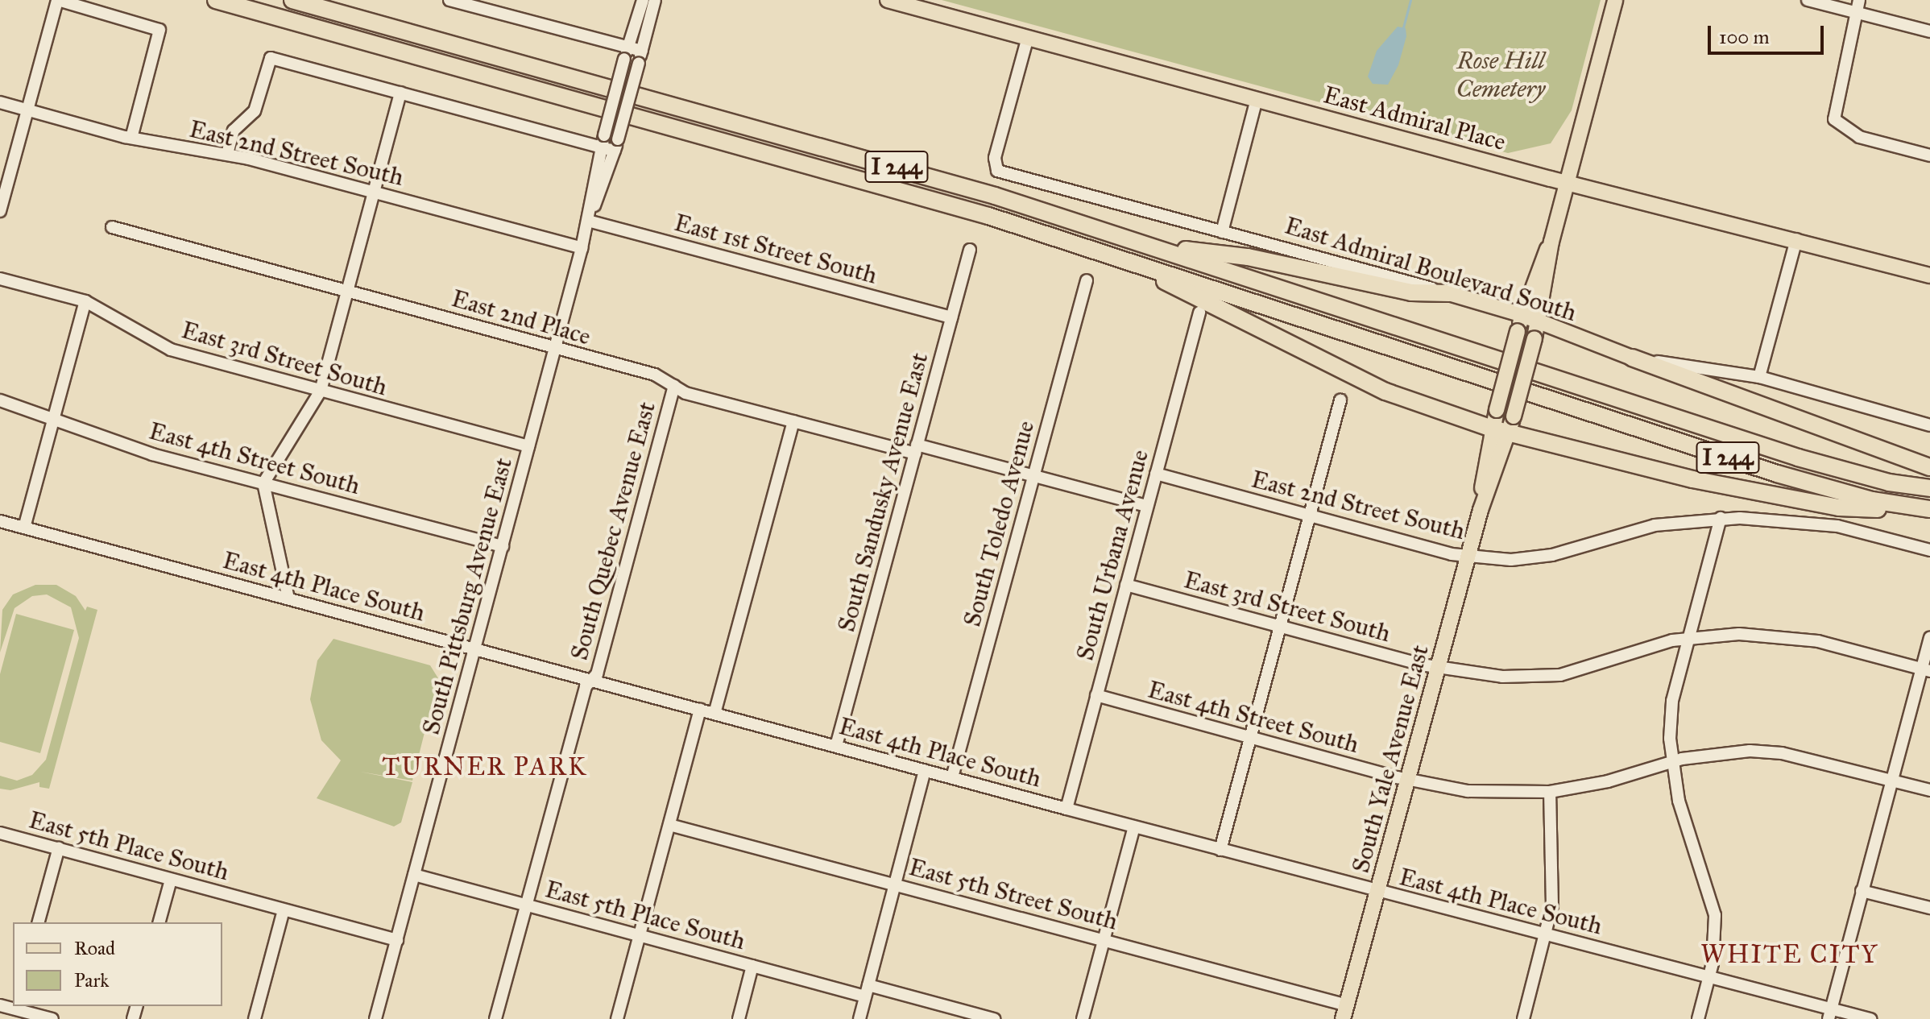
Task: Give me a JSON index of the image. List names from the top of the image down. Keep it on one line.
{"streets":{"highway":["I 244"],"main road":["East Admiral Place","East Admiral Boulevard South","South Yale Avenue East"],"street":["East 2nd Street South","East 1st Street South","East 2nd Place","East 3rd Street South","East 4th Street South","South Sandusky Avenue East","South Toledo Avenue","South Quebec Avenue East","South Urbana Avenue","East 4th Place South","South Pittsburg Avenue East","East 5th Place South","East 5th Street South"]},"crossings":[["East Admiral Place","East Admiral Boulevard South"],["East Admiral Place","South Yale Avenue East"],["East 2nd Street South","South Urbana Avenue"],["East 2nd Street South","South Pittsburg Avenue East"],["East 2nd Street South","South Yale Avenue East"],["East 1st Street South","South Sandusky Avenue East"],["East 1st Street South","South Pittsburg Avenue East"],["East Admiral Boulevard South","South Yale Avenue East"],["East 2nd Place","South Sandusky Avenue East"],["East 2nd Place","South Toledo Avenue"],["East 2nd Place","South Quebec Avenue East"],["East 2nd Place","South Urbana Avenue"],["East 2nd Place","South Pittsburg Avenue East"],["East 3rd Street South","South Urbana Avenue"],["East 3rd Street South","South Pittsburg Avenue East"],["East 3rd Street South","South Yale Avenue East"],["East 4th Street South","South Urbana Avenue"],["East 4th Street South","South Pittsburg Avenue East"],["East 4th Street South","South Yale Avenue East"],["South Sandusky Avenue East","East 4th Place South"],["South Toledo Avenue","East 4th Place South"],["South Quebec Avenue East","East 4th Place South"],["South Quebec Avenue East","East 5th Place South"],["South Urbana Avenue","East 4th Place South"],["East 4th Place South","South Pittsburg Avenue East"],["East 4th Place South","South Yale Avenue East"],["South Pittsburg Avenue East","East 5th Place South"],["South Yale Avenue East","East 5th Street South"]],"districts":["TURNER PARK","WHITE CITY"],"parks":["Rose Hill Cemetery"],"legend":["Road","Park"],"scale_bar":"100 m"}
